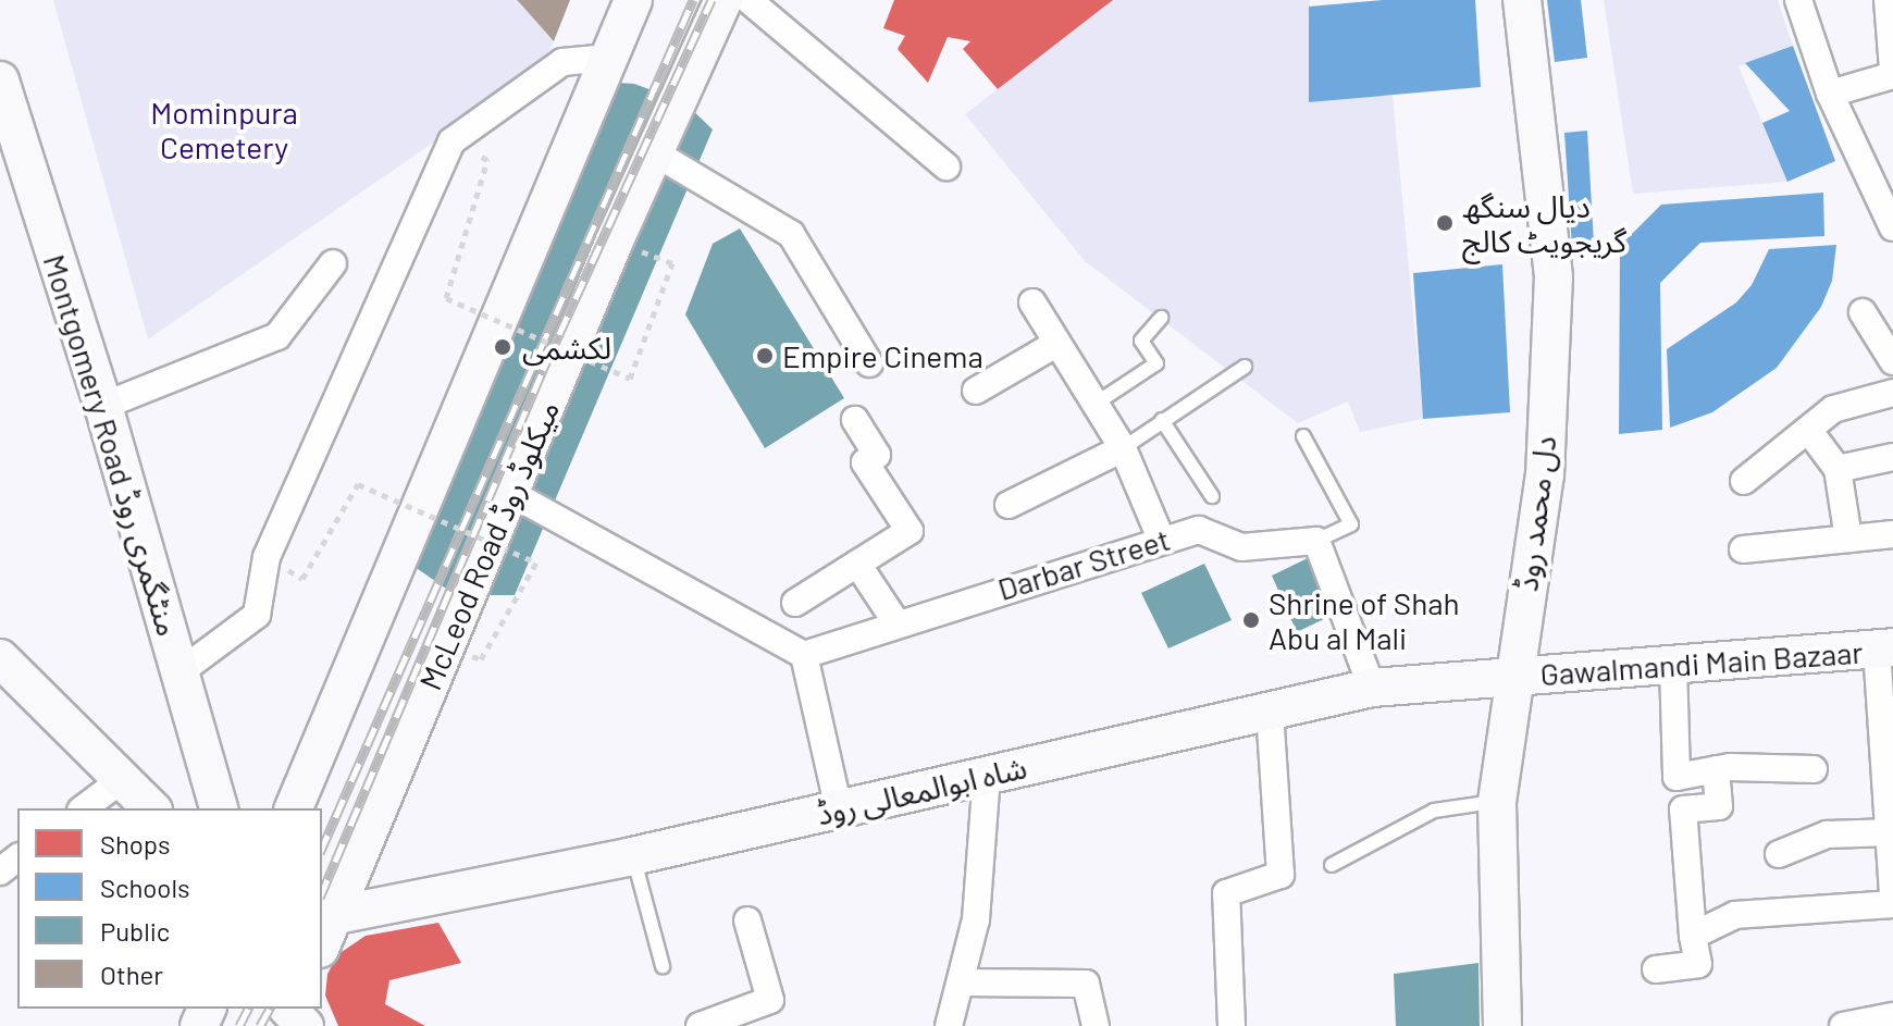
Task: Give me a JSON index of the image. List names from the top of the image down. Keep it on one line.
{"streets":{"street":["Montgomery Road منٹگمری روڈ","دل محمد روڈ","McLeod Road میکلوڈ روڈ","Darbar Street","Gawalmandi Main Bazaar","شاہ ابوالمعالی روڈ"]},"crossings":[["دل محمد روڈ","Gawalmandi Main Bazaar"],["دل محمد روڈ","شاہ ابوالمعالی روڈ"],["McLeod Road میکلوڈ روڈ","شاہ ابوالمعالی روڈ"],["Gawalmandi Main Bazaar","شاہ ابوالمعالی روڈ"]],"parks":["Mominpura Cemetery"],"places":["دیال سنگھ گریجویٹ کالج","لکشمی","Empire Cinema","Shrine of Shah Abu al Mali"],"legend":["Shops","Schools","Public","Other"]}
